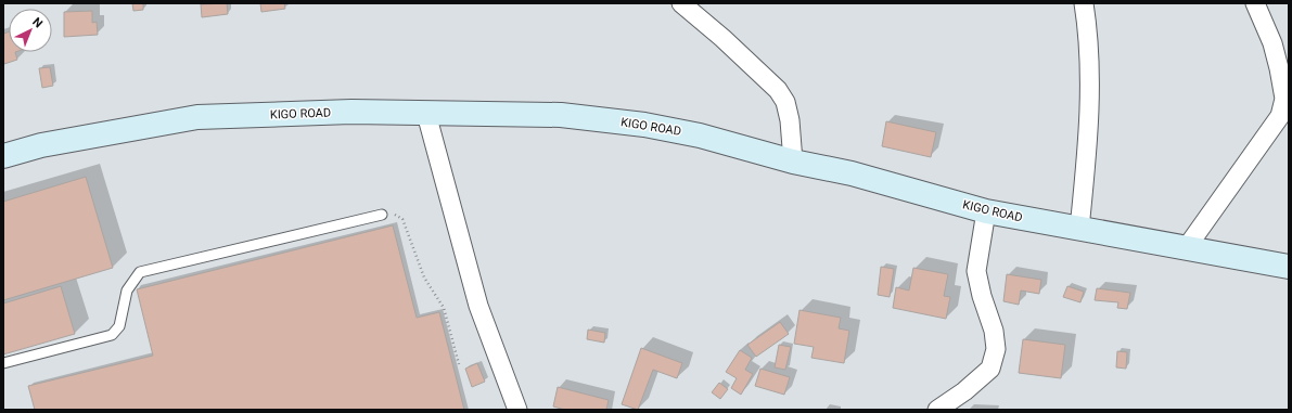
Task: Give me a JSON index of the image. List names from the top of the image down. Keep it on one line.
{"streets":{"street":["KIGO ROAD"]},"north":"top right"}
